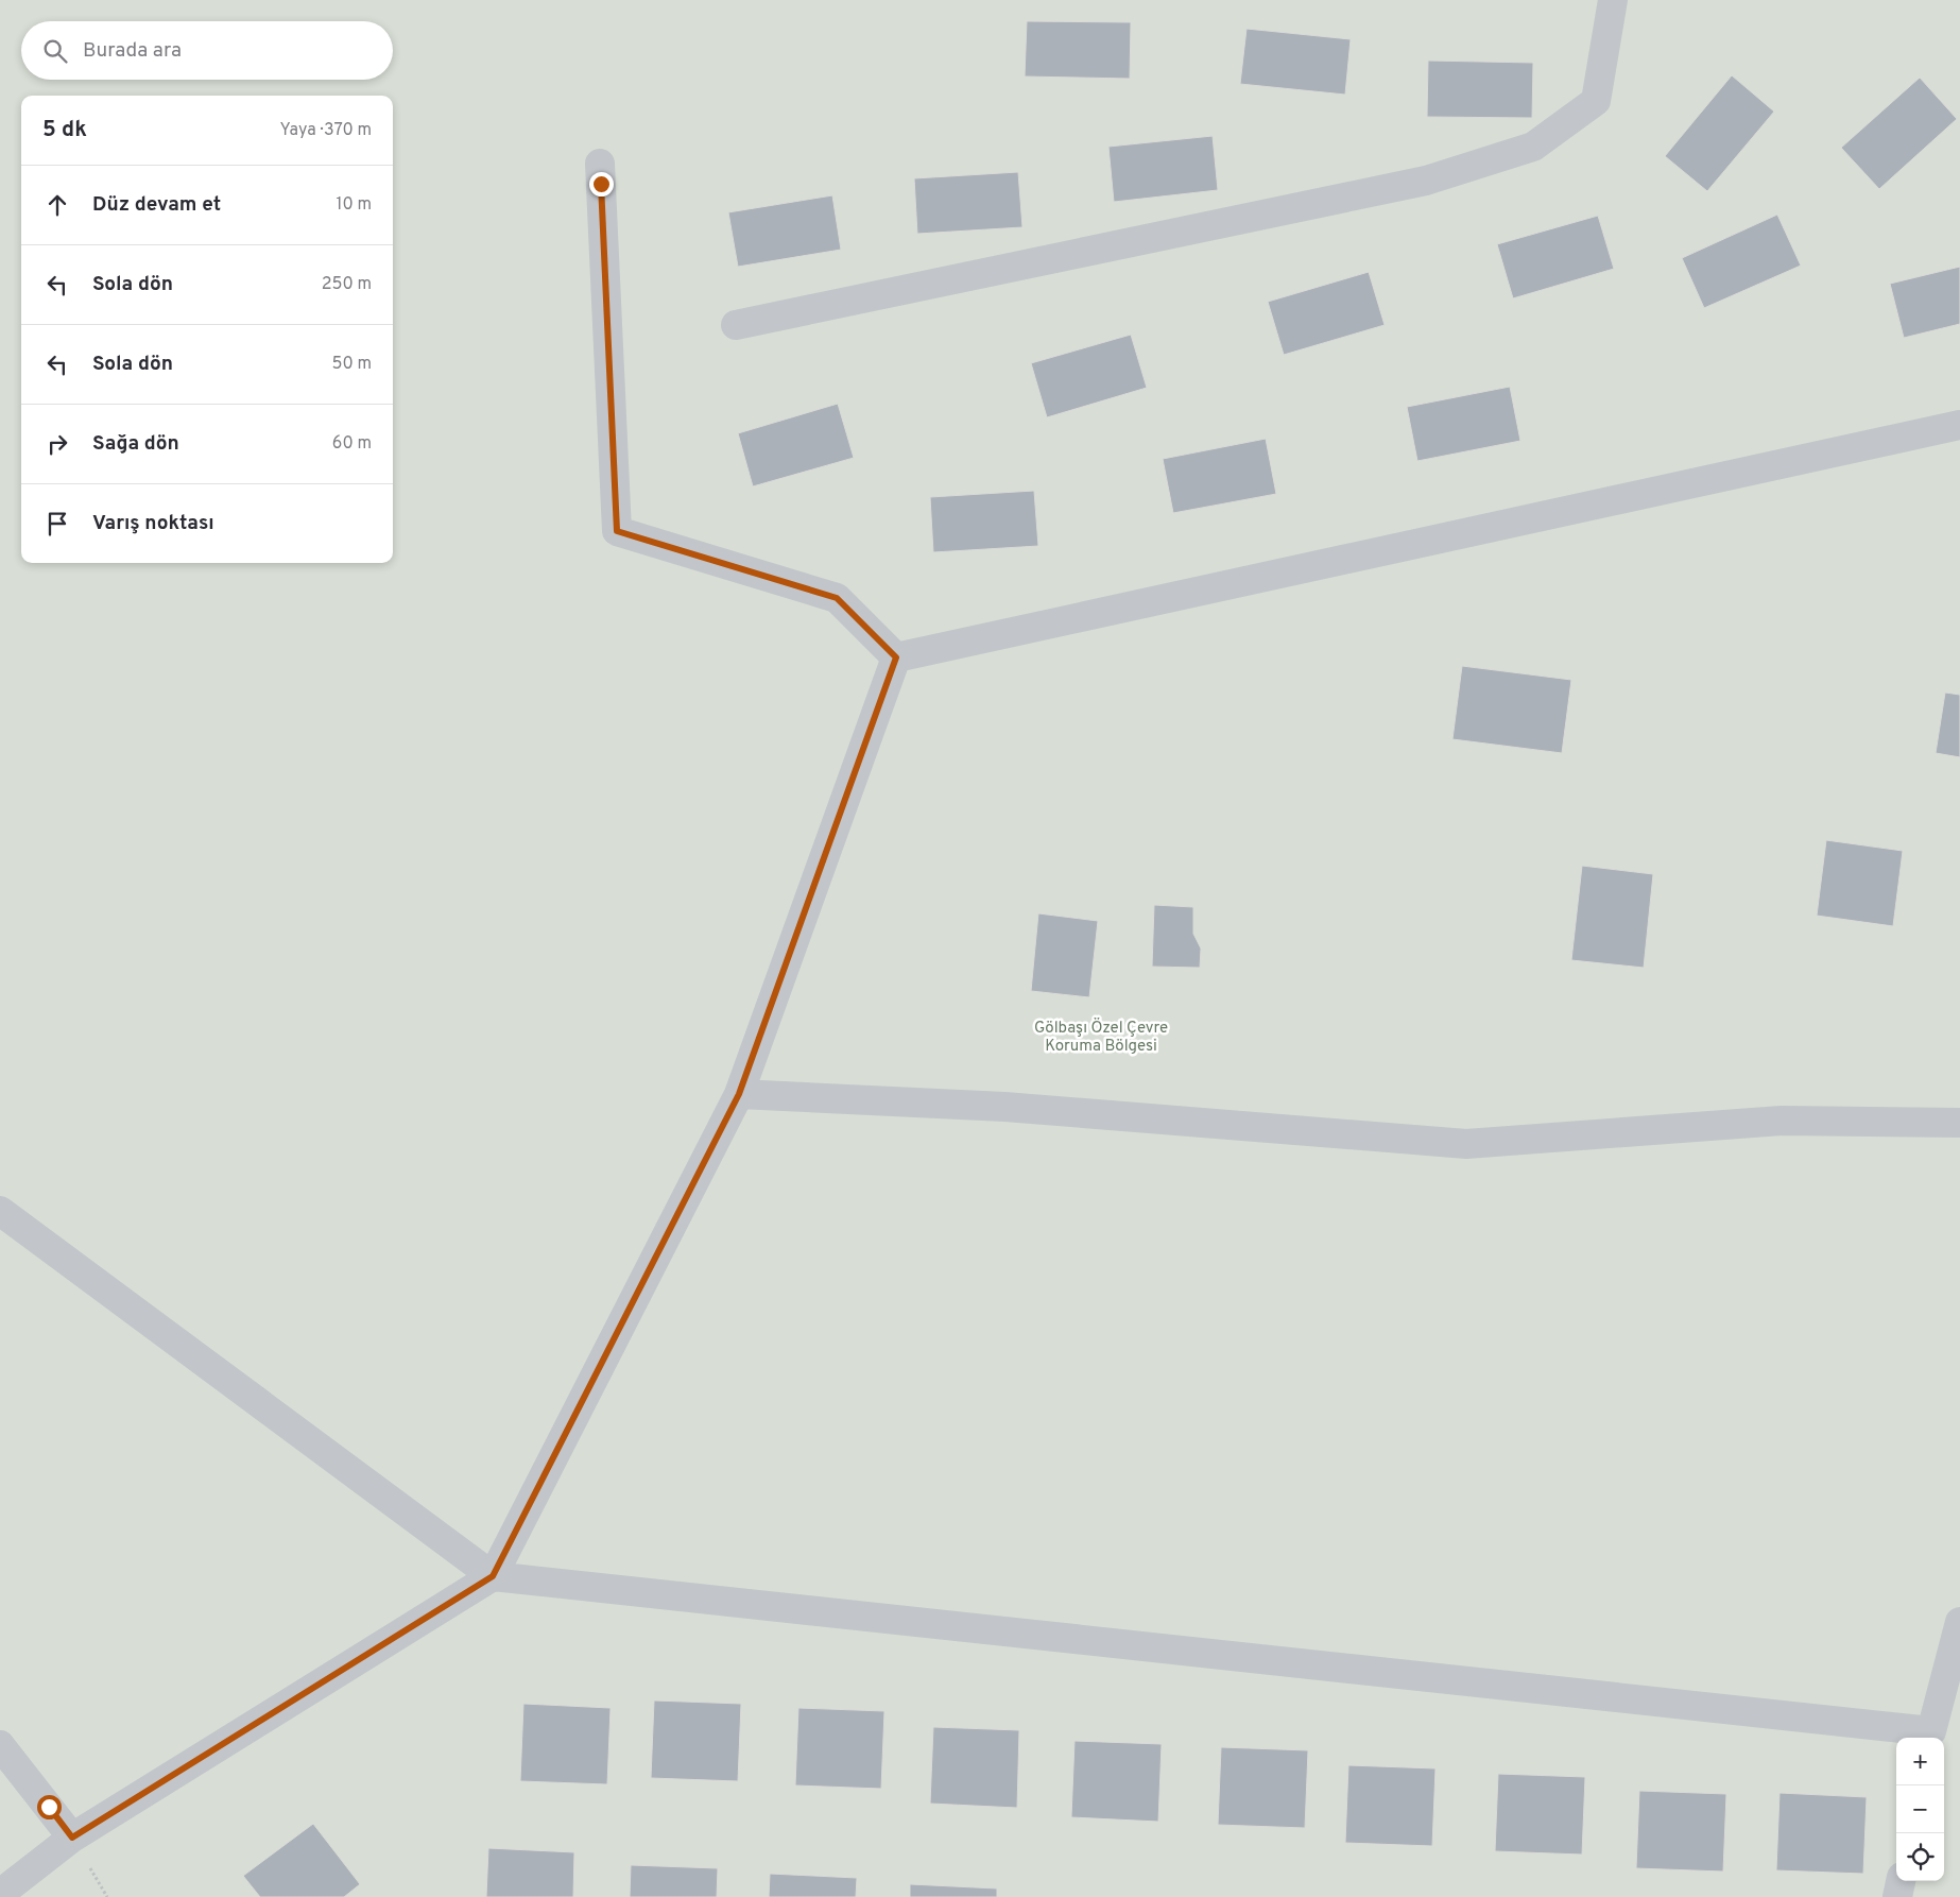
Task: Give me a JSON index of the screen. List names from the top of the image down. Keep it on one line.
{"parks":["Gölbaşı Özel Çevre Koruma Bölgesi"],"page":{"search":"Burada ara","heading":["5 dk","Yaya · 370 m"],"list":[["Düz devam et","10 m"],["Sola dön","250 m"],["Sola dön","50 m"],["Sağa dön","60 m"],"Varış noktası"],"map_buttons":["+","−"]}}
